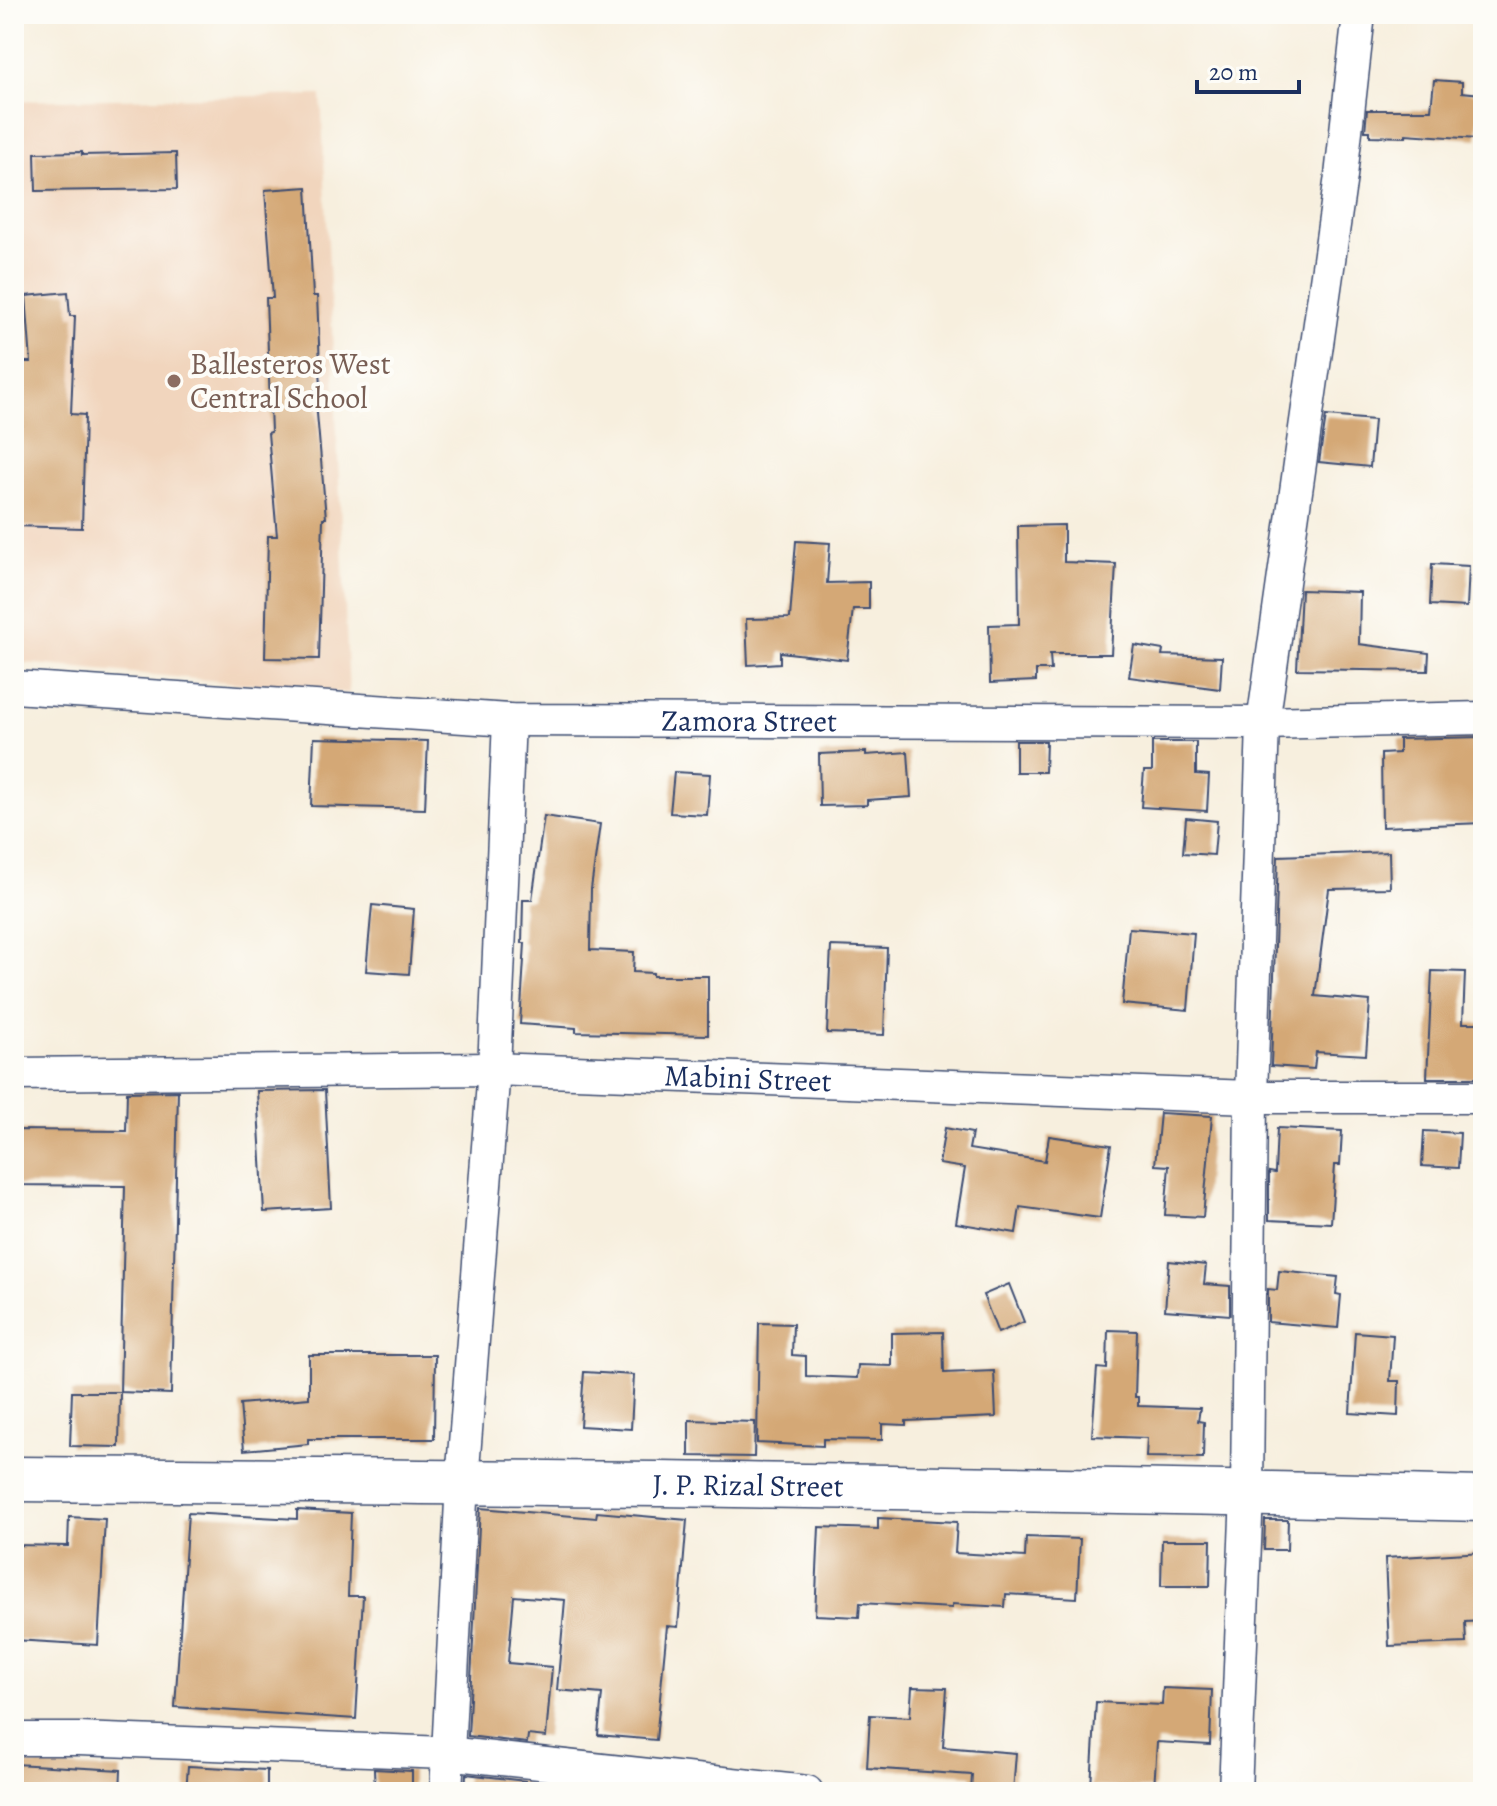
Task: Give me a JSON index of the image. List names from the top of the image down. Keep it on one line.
{"streets":{"main road":["J. P. Rizal Street"],"street":["Zamora Street","Mabini Street"]},"places":["Ballesteros West Central School"],"scale_bar":"20 m"}
